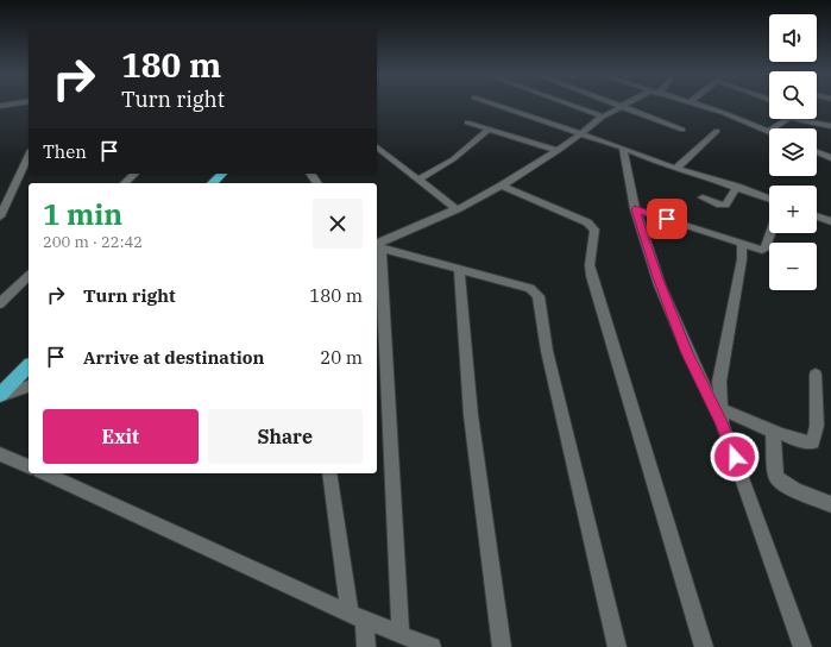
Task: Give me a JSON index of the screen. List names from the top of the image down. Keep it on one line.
{"page":{"map_buttons":["+","−"],"turn":["180 m","Turn right"],"then":"Then","heading":["1 min","200 m · 22:42"],"list":[{"name":"Turn right","value":"180 m"},{"name":"Arrive at destination","value":"20 m"}],"buttons":["Exit","Share"]}}
